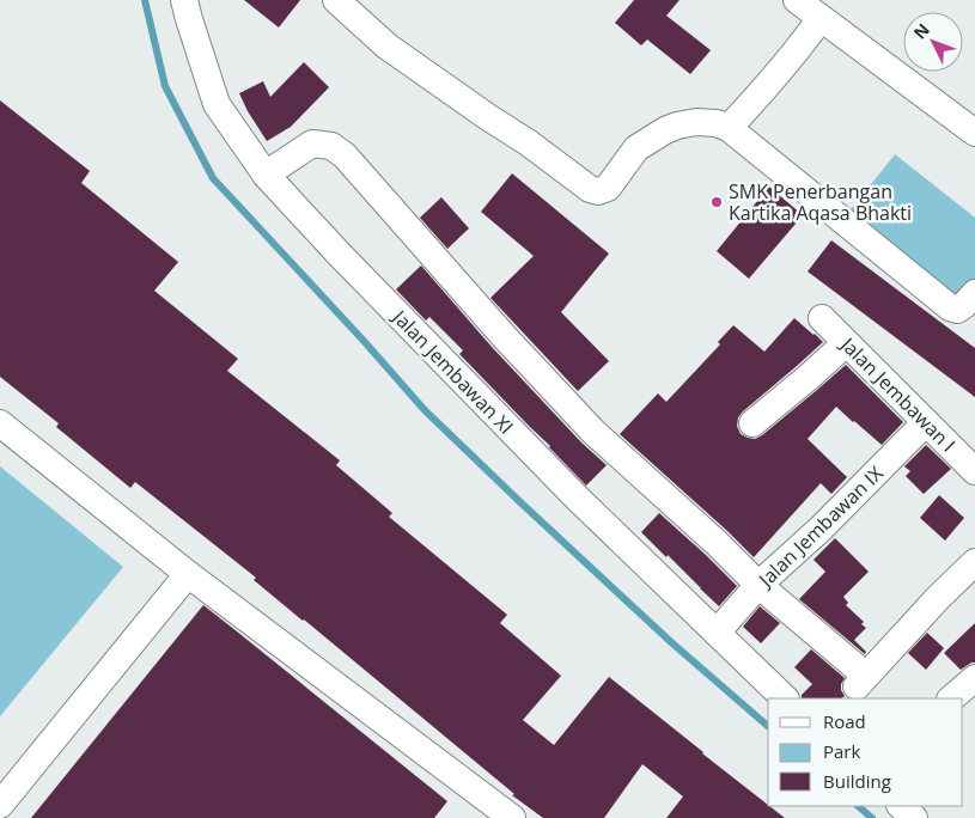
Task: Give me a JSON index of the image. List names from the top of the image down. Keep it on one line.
{"streets":{"street":["Jalan Jembawan XI","Jalan Jembawan I","Jalan Jembawan IX"]},"crossings":[["Jalan Jembawan XI","Jalan Jembawan IX"],["Jalan Jembawan I","Jalan Jembawan IX"]],"places":["SMK Penerbangan Kartika Aqasa Bhakti"],"legend":["Road","Park","Building"],"north":"top left"}
